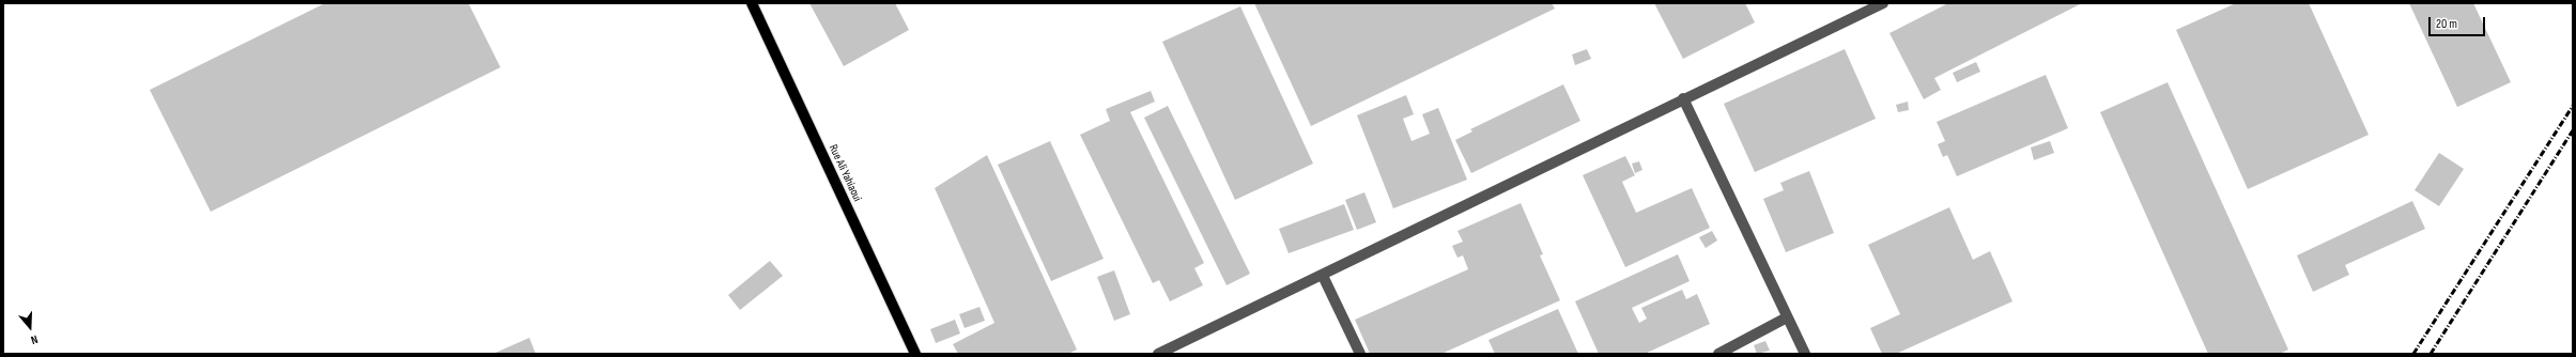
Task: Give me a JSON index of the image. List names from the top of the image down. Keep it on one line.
{"streets":{"main road":["Rue Ali Yahiaoui"]},"scale_bar":"20 m","north":"bottom"}
